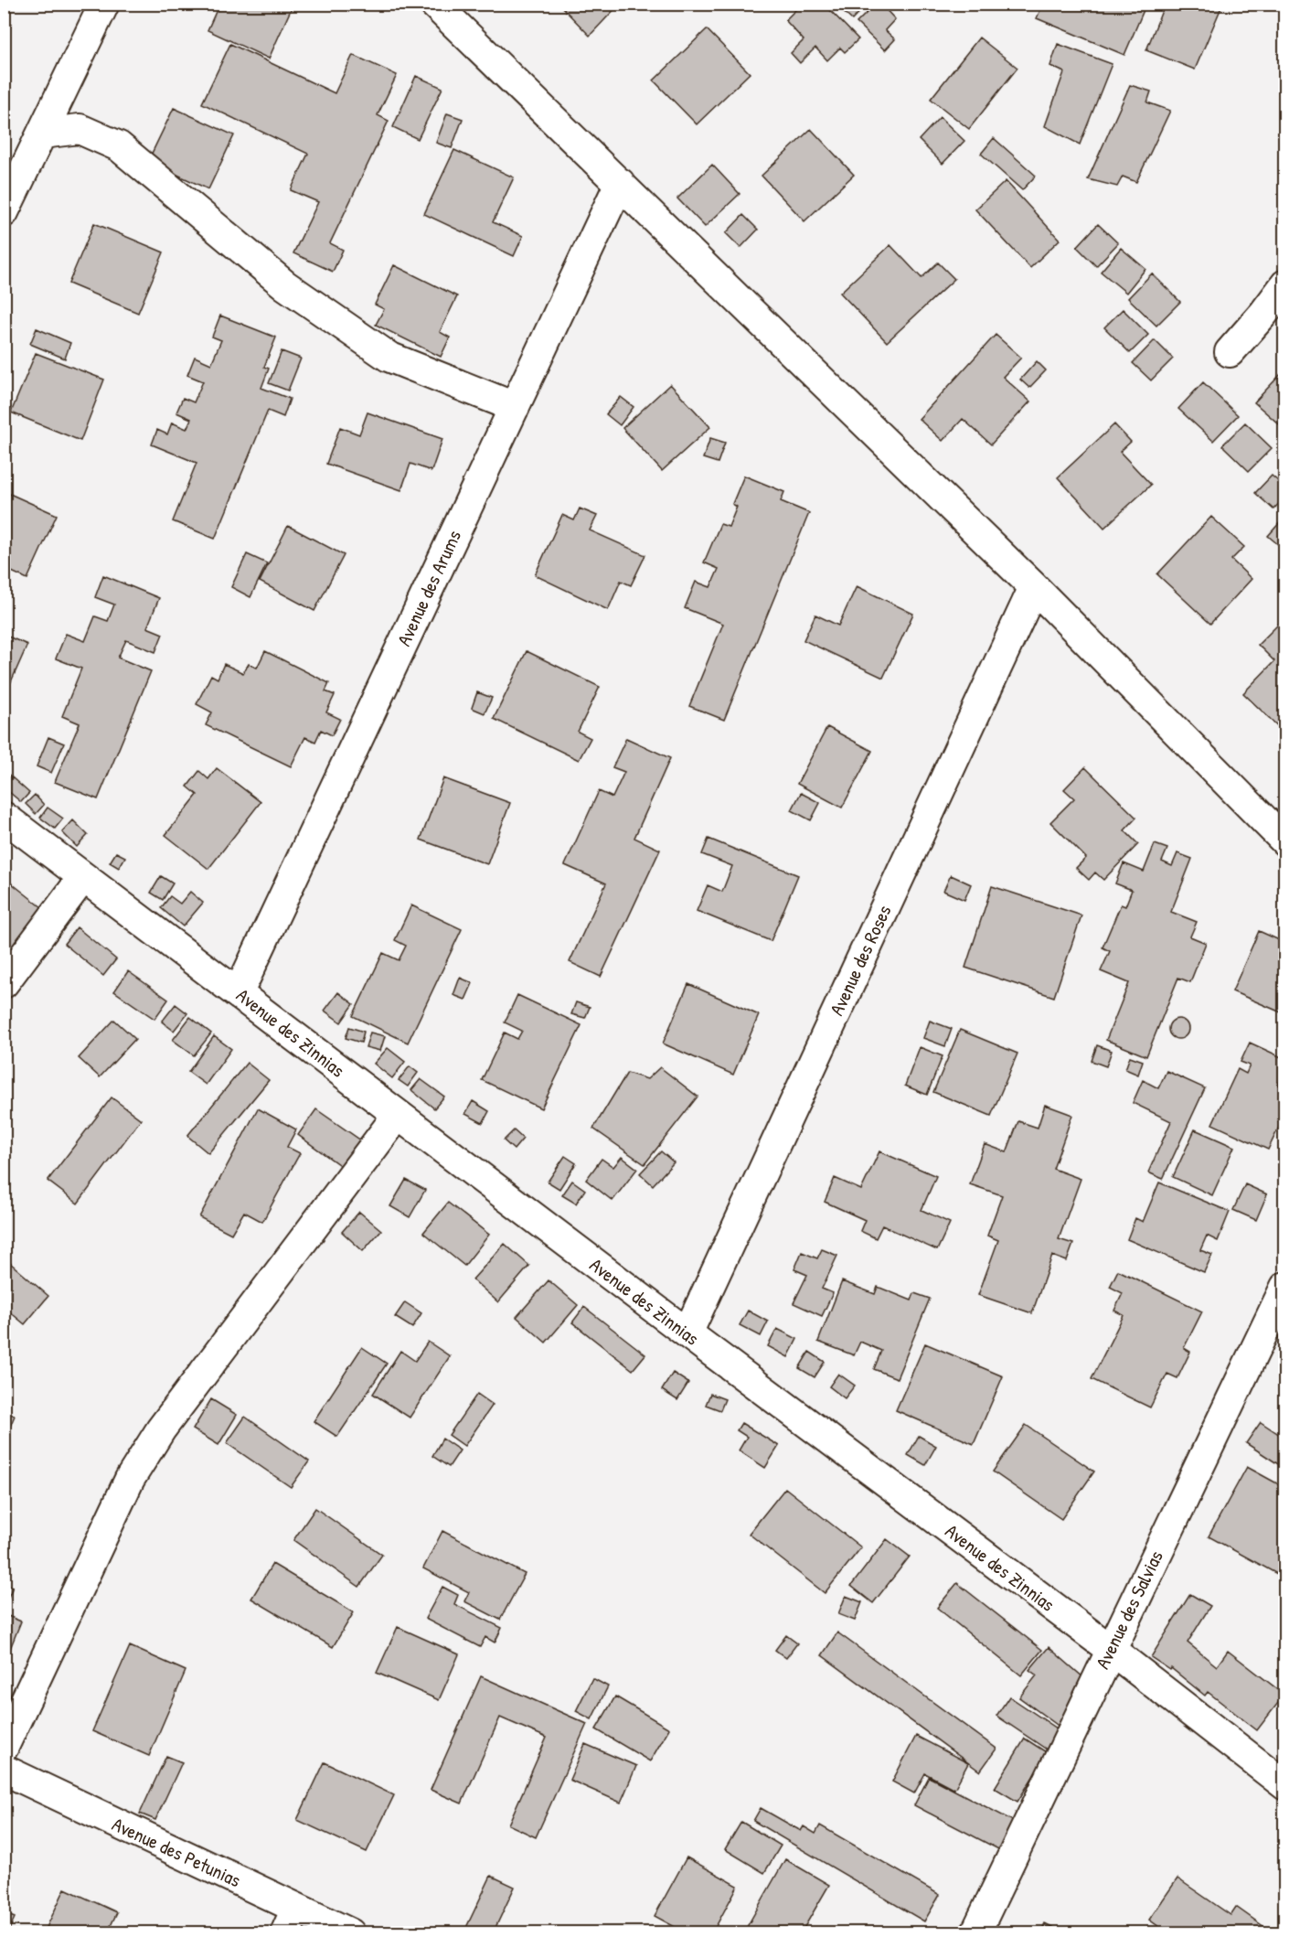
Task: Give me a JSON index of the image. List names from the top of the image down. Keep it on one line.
{"streets":{"street":["Avenue des Arums","Avenue des Roses","Avenue des Zinnias","Avenue des Salvias","Avenue des Petunias"]},"crossings":[["Avenue des Arums","Avenue des Zinnias"],["Avenue des Roses","Avenue des Zinnias"],["Avenue des Zinnias","Avenue des Salvias"]]}
